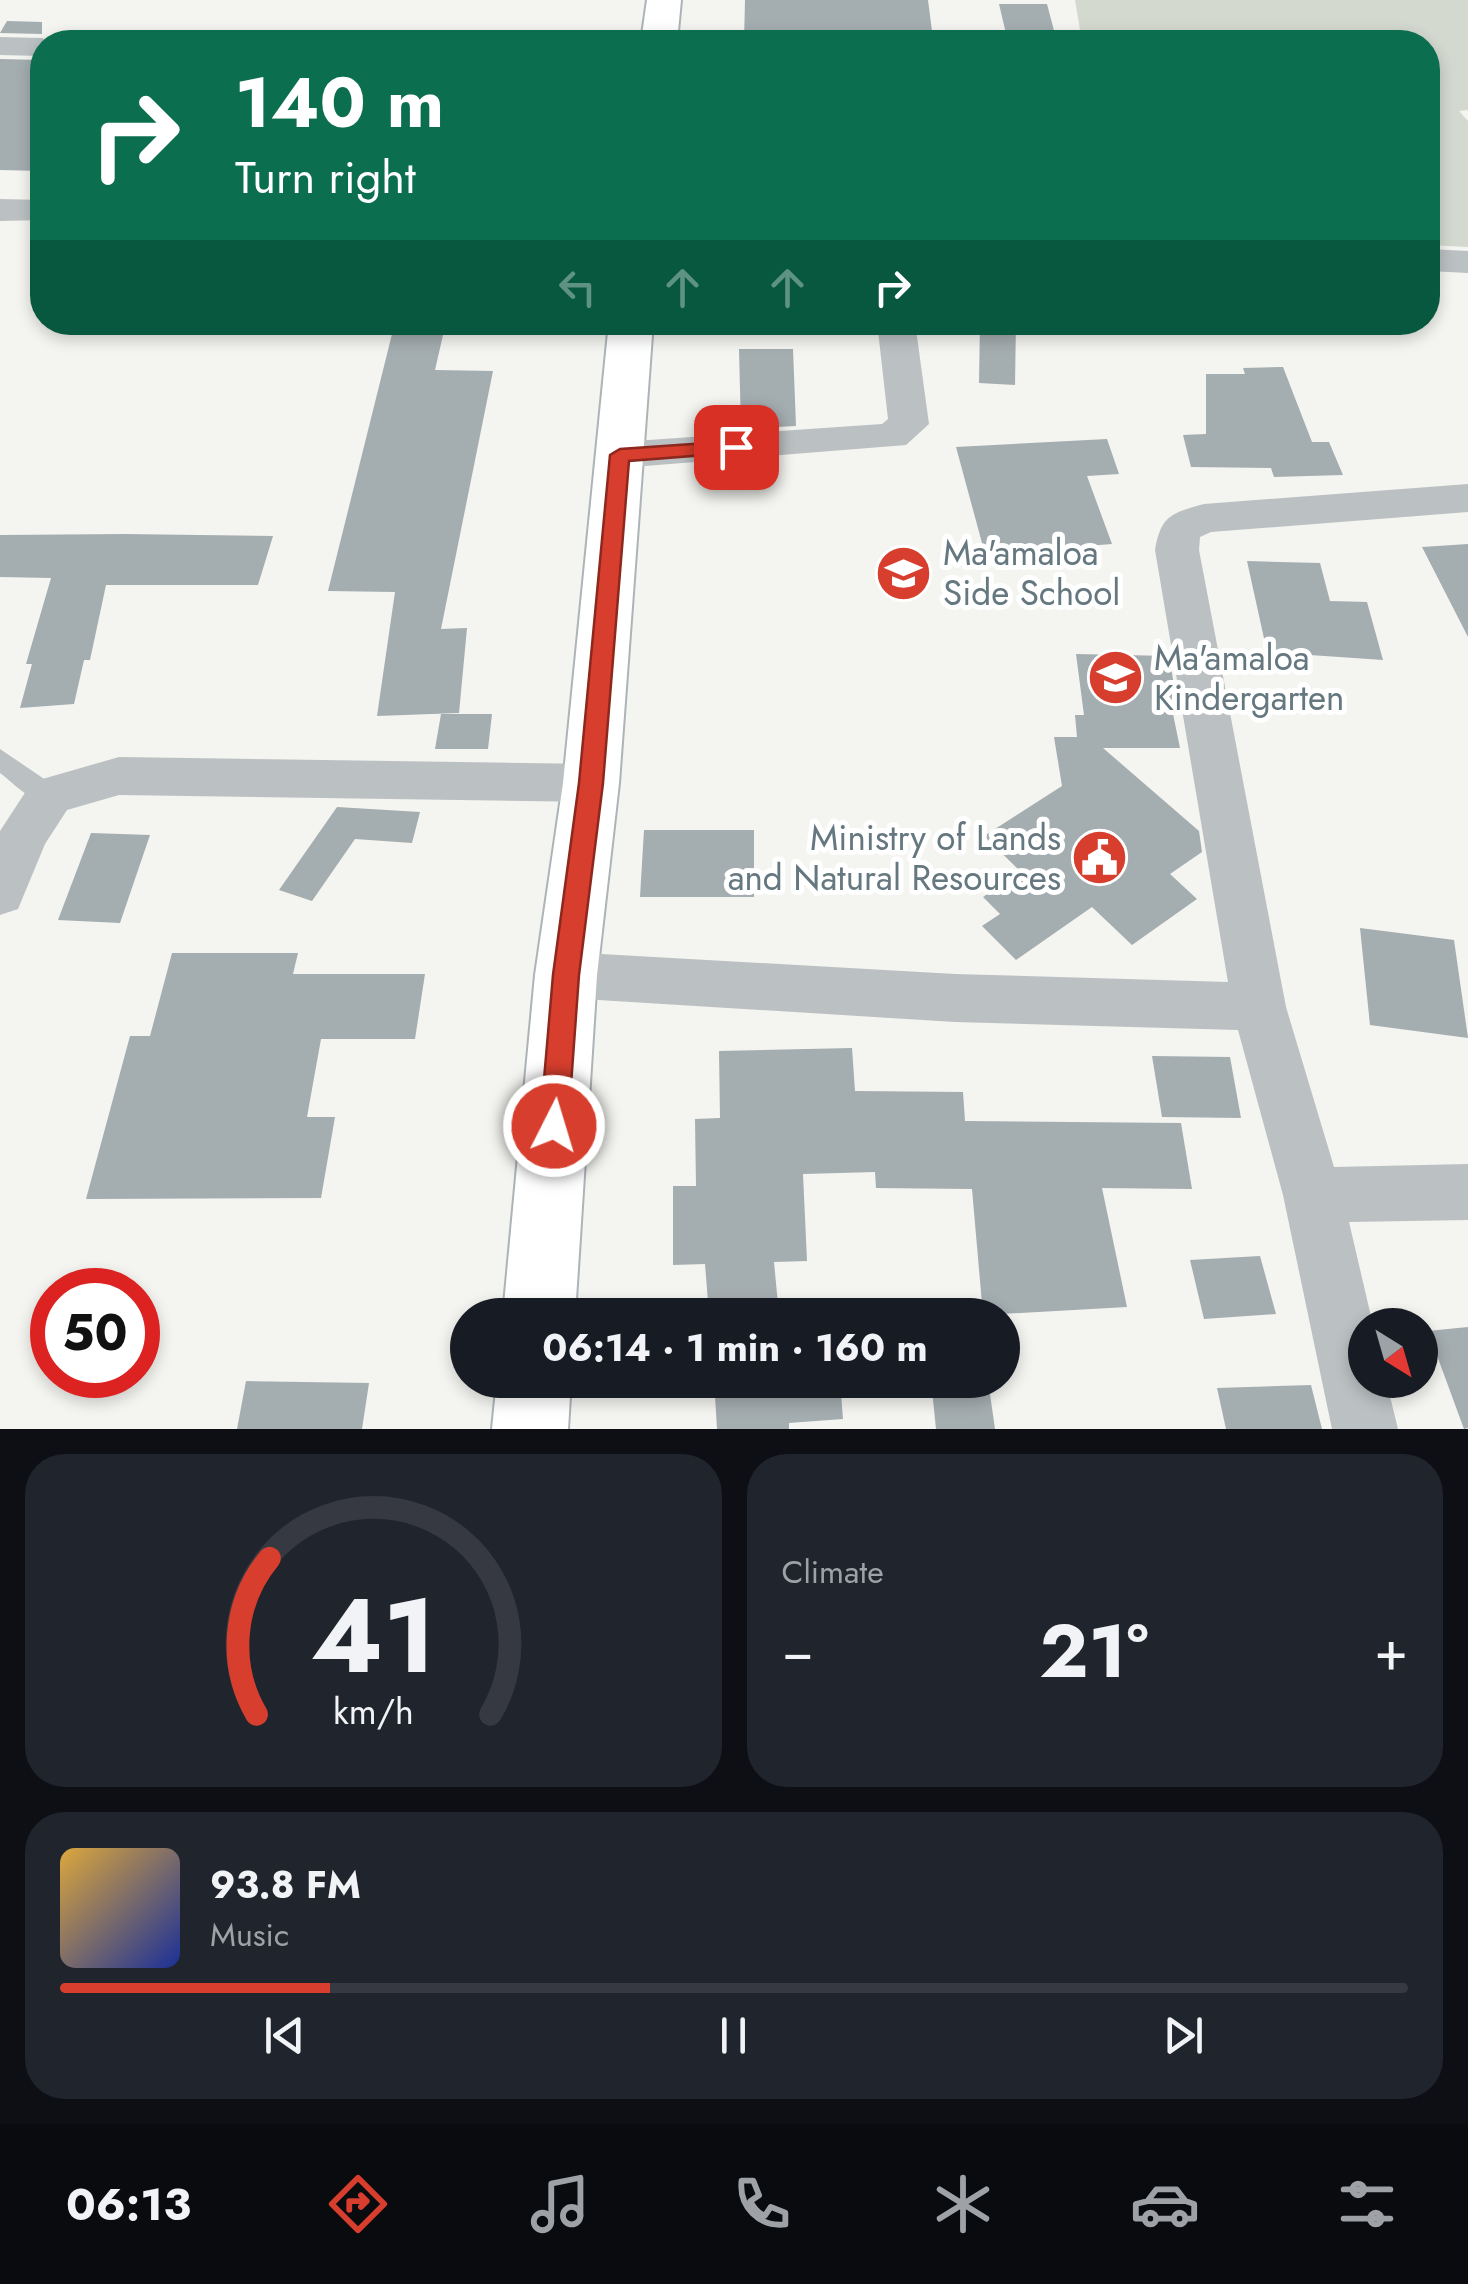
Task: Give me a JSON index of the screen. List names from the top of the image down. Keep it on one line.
{"places":{"school or university":["Ma'amaloa Side School","Ma'amaloa Kindergarten"],"public building":["Ministry of Lands and Natural Resources"]},"north":"bottom right","page":{"turn":["140 m","Turn right"],"limit":"50","trip":"06:14 · 1 min · 160 m","tile":"Climate","heat":["−","21°","+"],"song":["93.8 FM","Music"],"tabs":"06:13","gauge":["41","km/h"]}}
